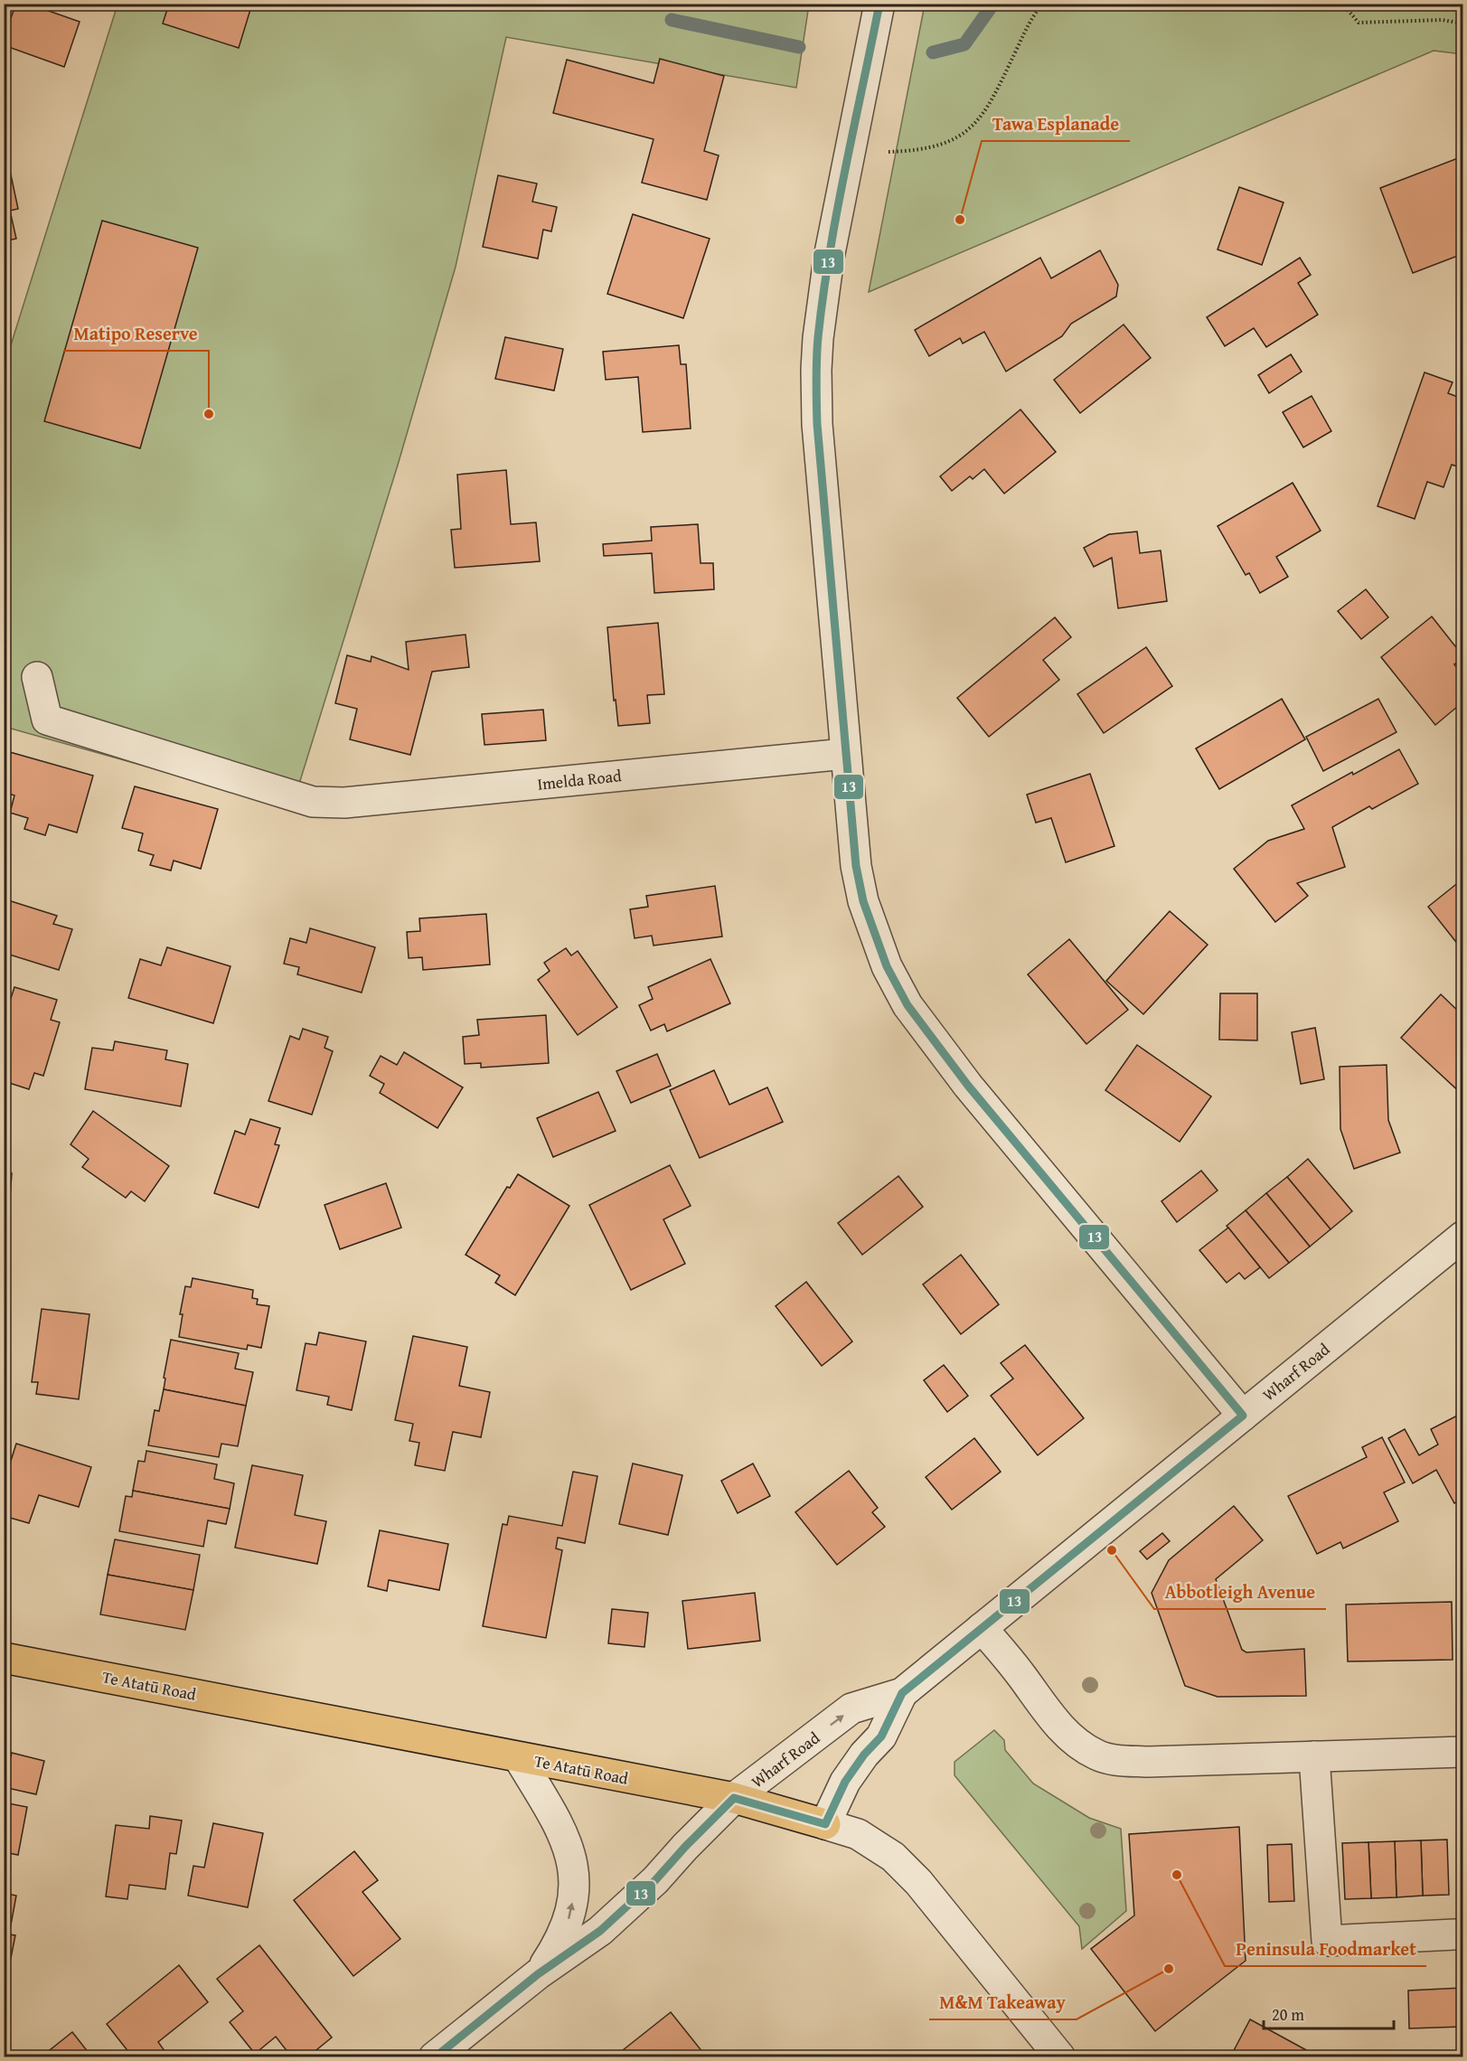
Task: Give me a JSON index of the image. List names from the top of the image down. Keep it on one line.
{"streets":{"main road":["Te Atatū Road"],"street":["Imelda Road","Wharf Road"]},"crossings":[["Wharf Road","Te Atatū Road"]],"places":["Tawa Esplanade","Matipo Reserve","Abbotleigh Avenue","Peninsula Foodmarket","M&M Takeaway"],"lines":["transit line 13"],"scale_bar":"20 m"}
